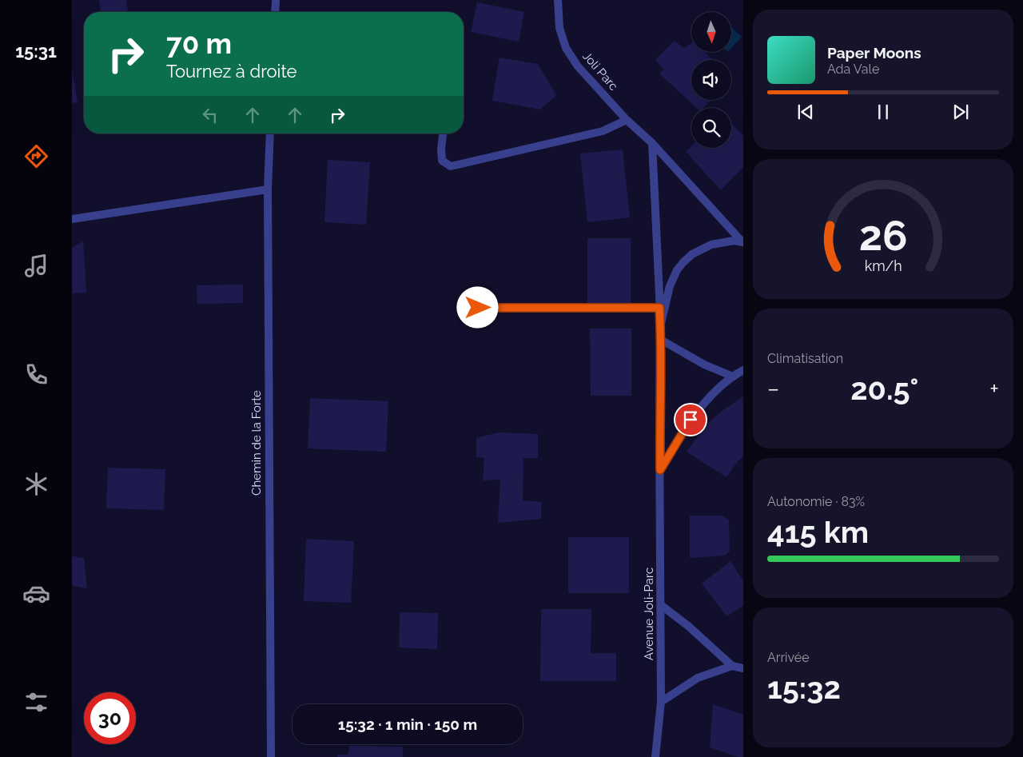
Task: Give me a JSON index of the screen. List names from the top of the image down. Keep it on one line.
{"streets":{"street":["Joli Parc","Chemin de la Forte","Avenue Joli-Parc"]},"crossings":[["Joli Parc","Avenue Joli-Parc"]],"north":"bottom","page":{"tabs":"15:31","turn":["70 m","Tournez à droite"],"song":["Paper Moons","Ada Vale"],"tile":["Climatisation",["Autonomie · 83%","415 km"],["Arrivée","15:32"]],"heat":["−","20.5°","+"],"limit":"30","trip":"15:32 · 1 min · 150 m","gauge":["26","km/h"]}}
